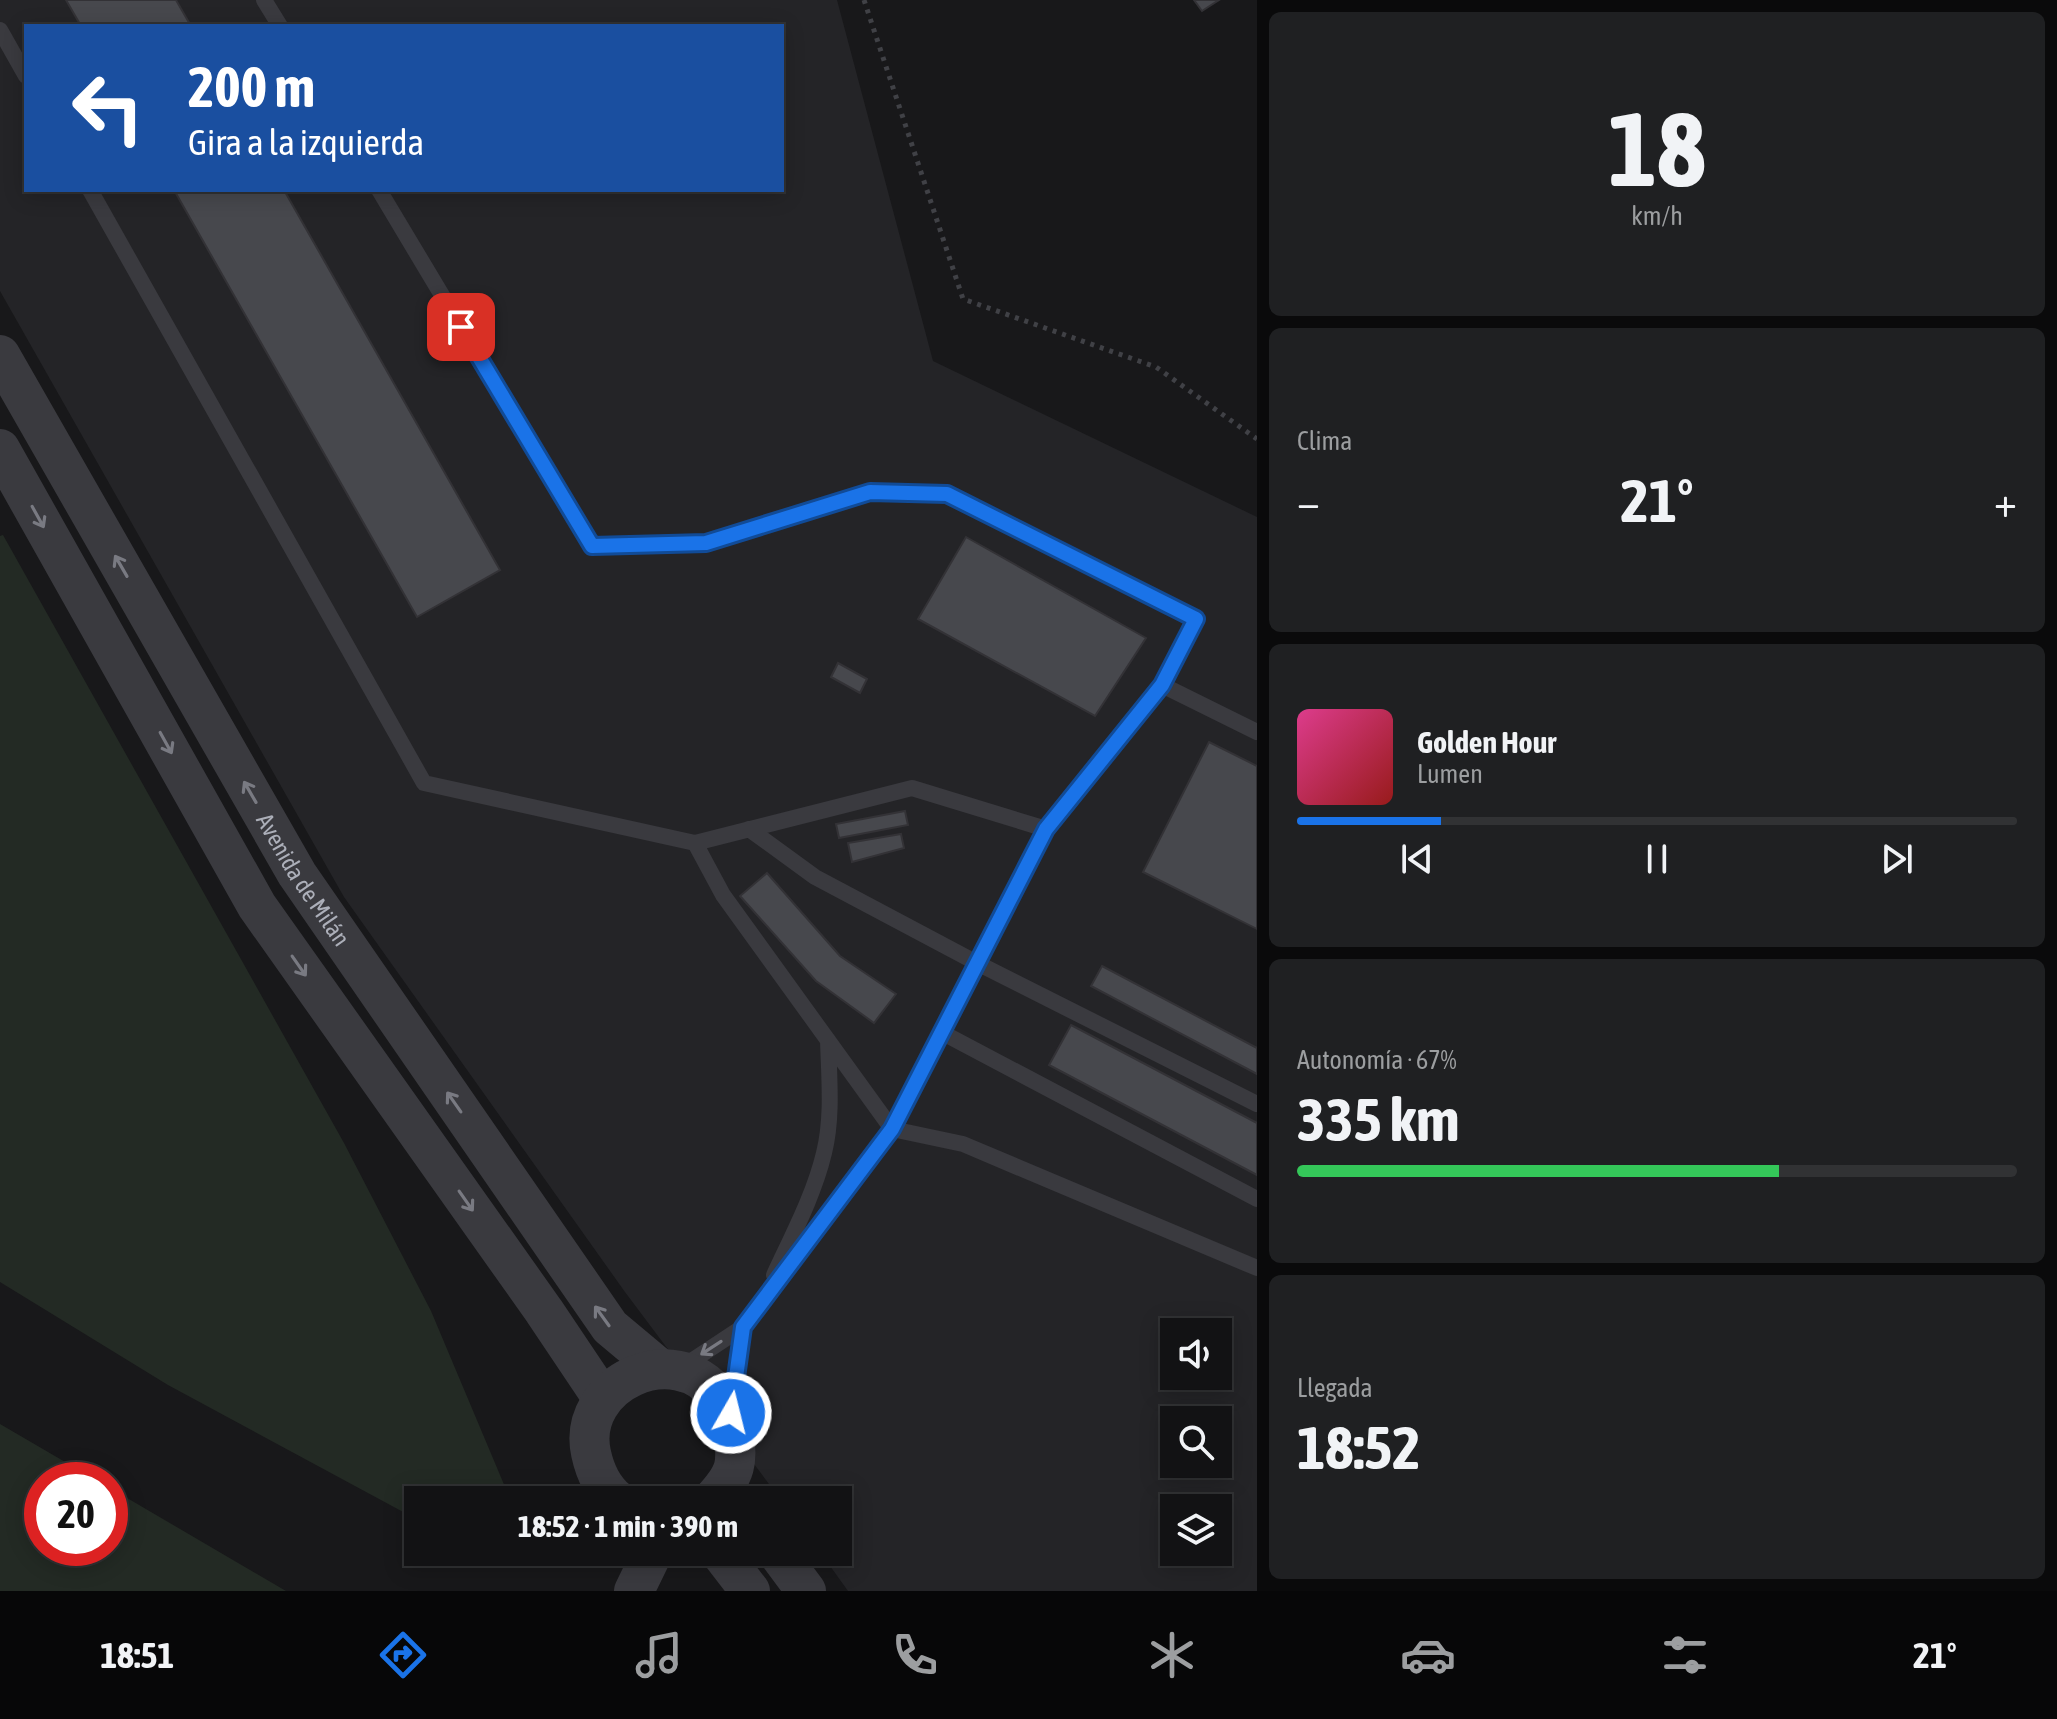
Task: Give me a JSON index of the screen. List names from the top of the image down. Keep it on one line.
{"streets":{"street":["Avenida de Milán"]},"page":{"tile":[["18","km/h"],"Clima",["Autonomía · 67%","335 km"],["Llegada","18:52"]],"turn":["200 m","Gira a la izquierda"],"heat":["−","21°","+"],"song":["Golden Hour","Lumen"],"limit":"20","trip":"18:52 · 1 min · 390 m","tabs":["18:51","21°"]}}
